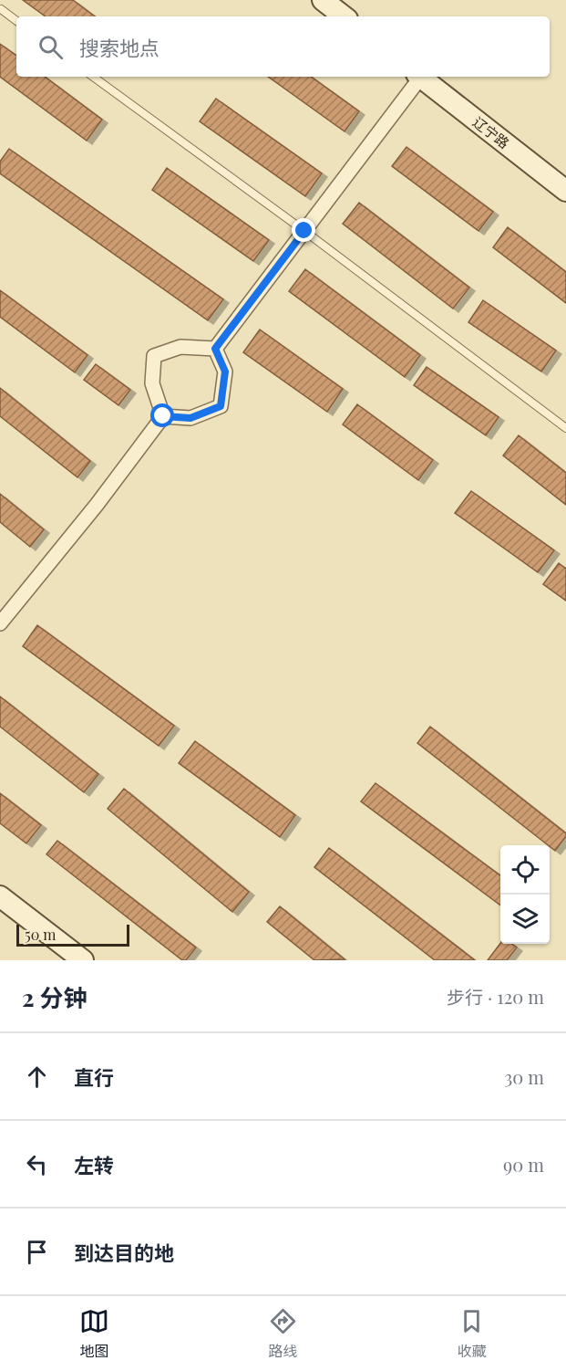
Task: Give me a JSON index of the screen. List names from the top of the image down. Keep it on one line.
{"streets":{"street":["辽宁路"]},"scale_bar":"50 m","page":{"search":"搜索地点","scale":"50 m","heading":["2 分钟","步行 · 120 m"],"list":[["直行","30 m"],["左转","90 m"],"到达目的地"],"nav":["地图","路线","收藏"]}}
